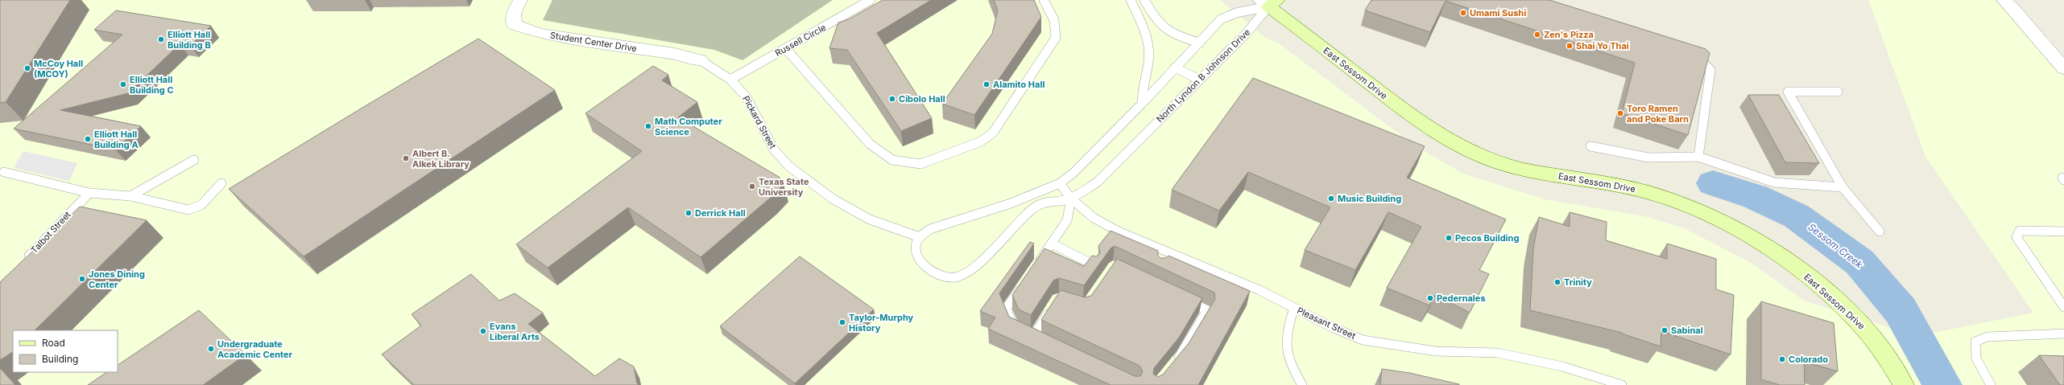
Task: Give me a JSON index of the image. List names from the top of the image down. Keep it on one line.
{"streets":{"street":["Student Center Drive","East Sessom Drive"],"lane":["Russell Circle","North Lyndon B Johnson Drive","Pickard Street","Talbot Street","Pleasant Street"]},"crossings":[["Russell Circle","Pickard Street"],["Student Center Drive","Pickard Street"],["East Sessom Drive","North Lyndon B Johnson Drive"],["North Lyndon B Johnson Drive","Pickard Street"],["North Lyndon B Johnson Drive","Pleasant Street"]],"water":["Sessom Creek"],"places":["Umami Sushi","Zen's Pizza","Elliott Hall Building B","Shai Yo Thai","McCoy Hall (MCOY)","Elliott Hall Building C","Alamito Hall","Cibolo Hall","Toro Ramen and Poke Barn","Math Computer Science","Elliott Hall Building A","Albert B. Alkek Library","Texas State University","Music Building","Derrick Hall","Pecos Building","Jones Dining Center","Trinity","Pedernales","Taylor-Murphy History","Sabinal","Evans Liberal Arts","Undergraduate Academic Center","Colorado"],"legend":["Road","Building"]}
